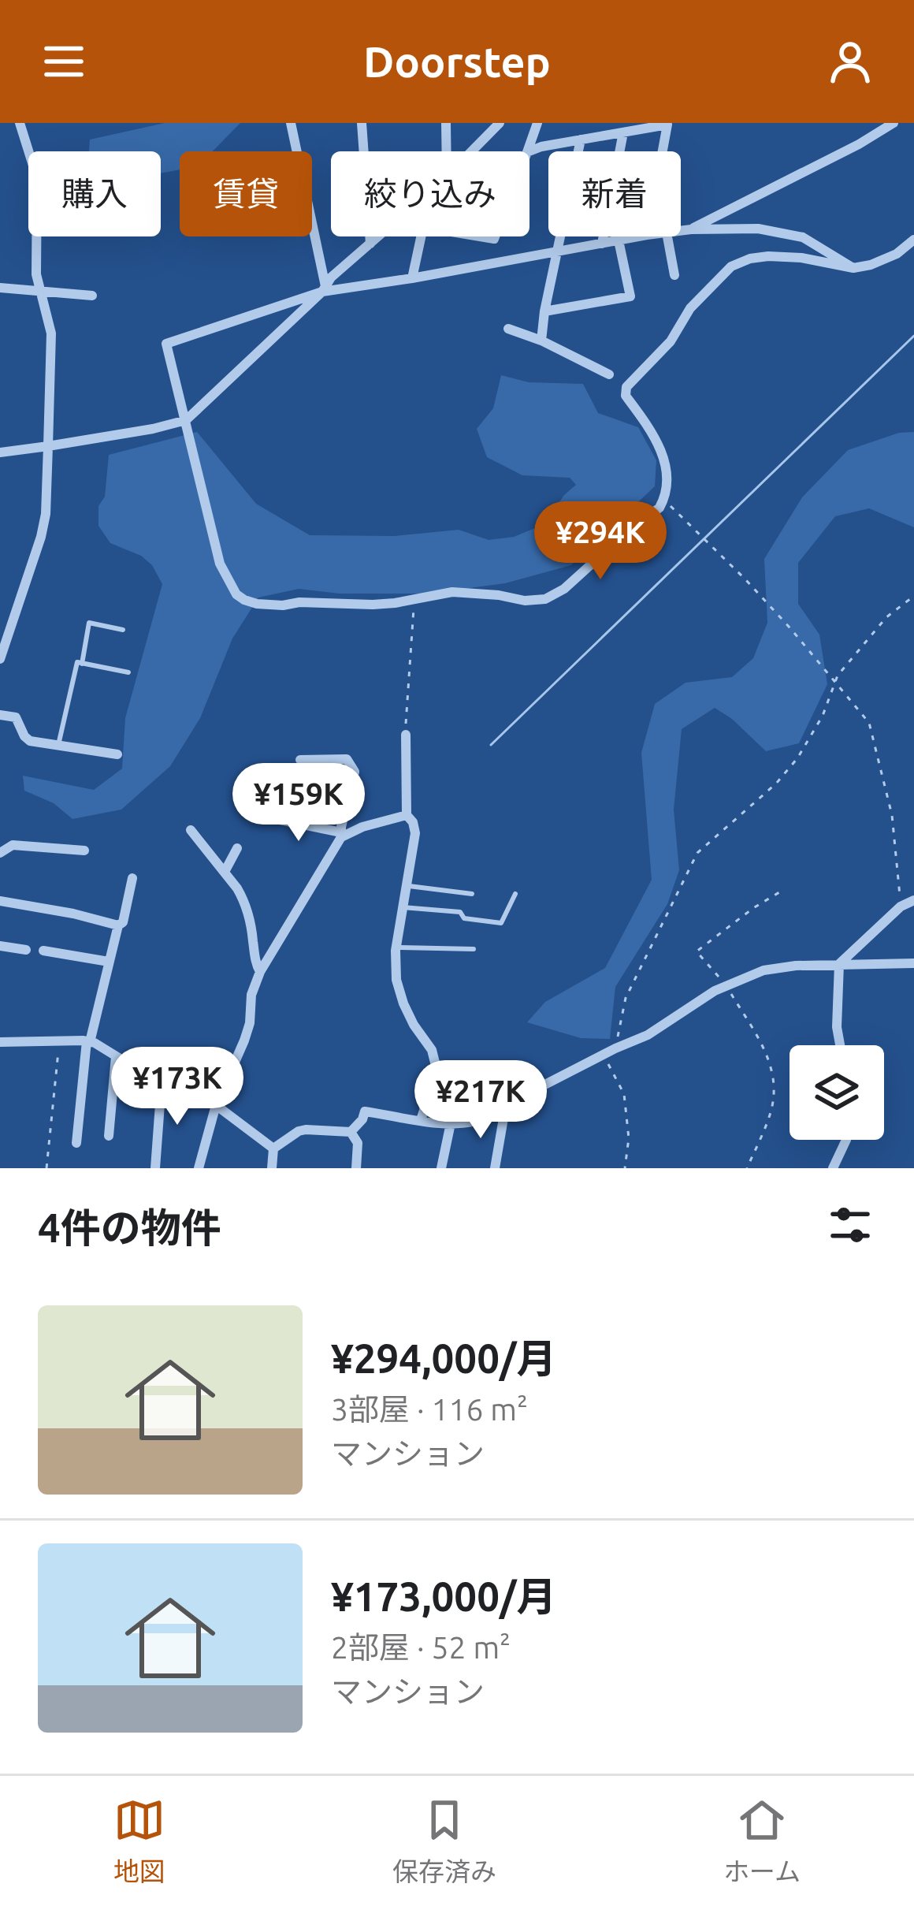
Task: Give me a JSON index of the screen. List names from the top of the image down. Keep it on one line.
{"page":{"header":"Doorstep","chip":["購入","賃貸","絞り込み","新着"],"price":["¥294K","¥159K","¥173K","¥217K"],"heading":"4件の物件","list":[{"name":"¥294,000/月","note":"3部屋 · 116 m² · マンション"},{"name":"¥173,000/月","note":"2部屋 · 52 m² · マンション"}],"tabs":["地図","保存済み","ホーム"]}}
